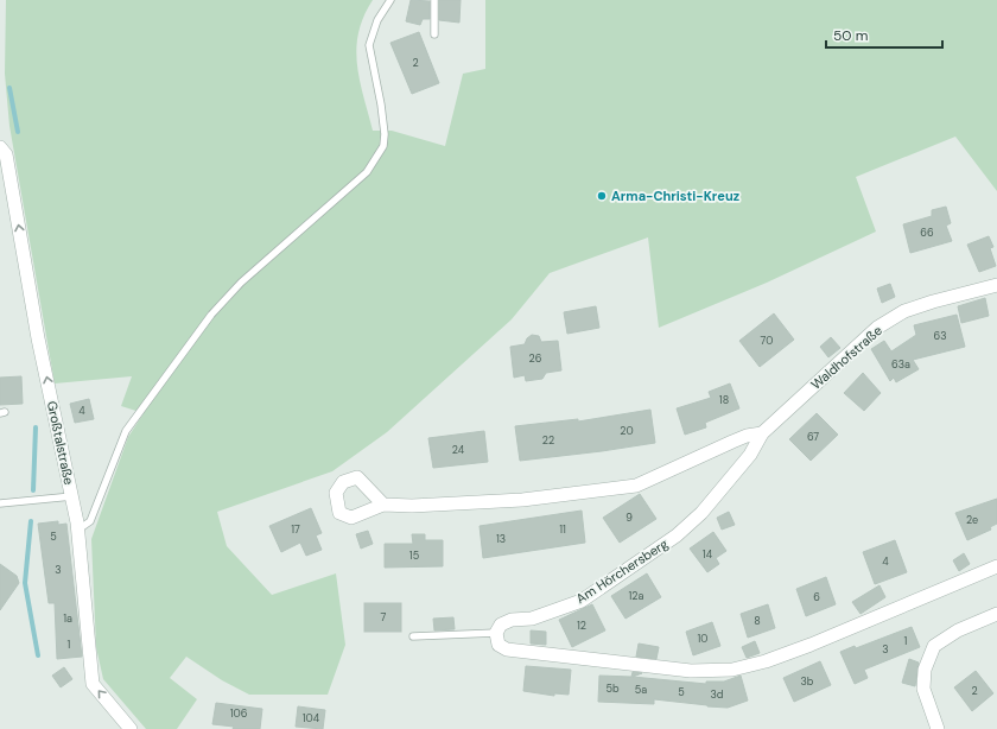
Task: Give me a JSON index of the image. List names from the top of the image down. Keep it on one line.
{"streets":{"street":["Waldhofstraße","Großtalstraße","Am Hörchersberg"]},"crossings":[["Waldhofstraße","Am Hörchersberg"]],"one_way":["Großtalstraße"],"places":["Arma-Christi-Kreuz"],"house_numbers":["2","66","63","70","26","63a","18","4","20","67","22","24","9","2e","17","11","5","13","14","15","4","3","12a","6","7","1a","8","12","10","1","1","3","3b","5b","5a","2","5","3d","106","104"],"scale_bar":"50 m"}
